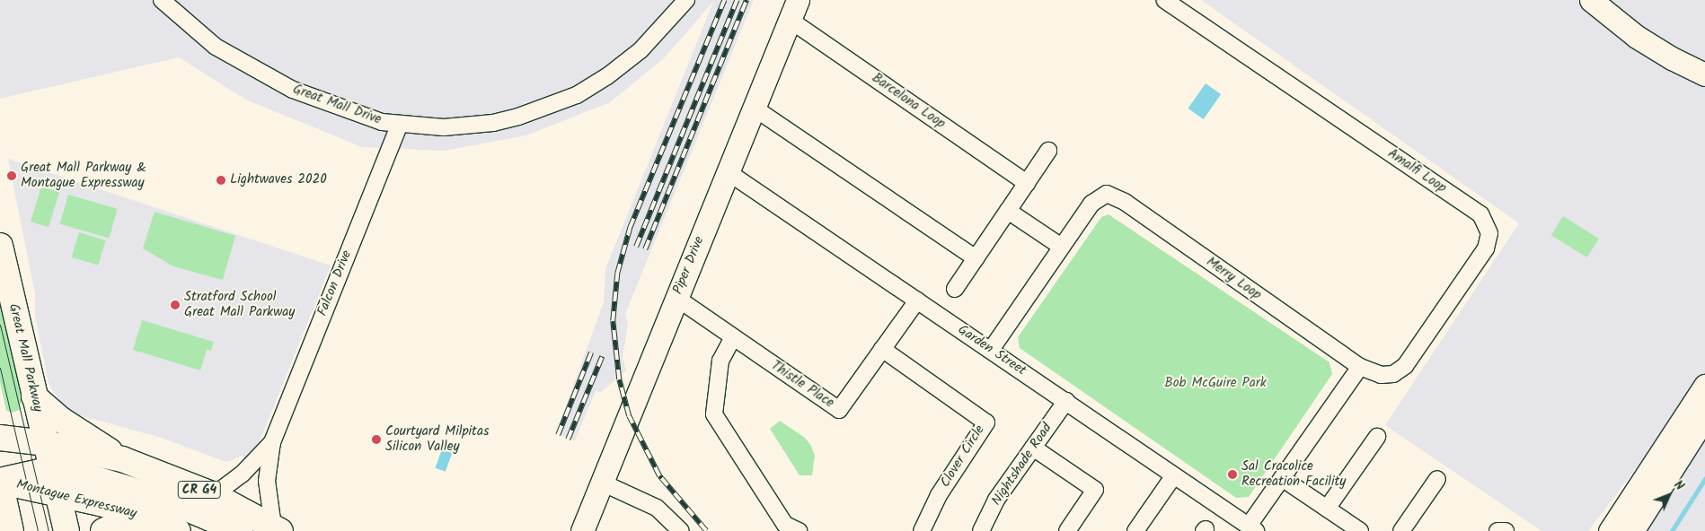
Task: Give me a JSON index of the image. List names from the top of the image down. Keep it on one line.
{"streets":{"main road":["Great Mall Parkway","CR G4","Montague Expressway"],"street":["Barcelona Loop","Great Mall Drive","Amalfi Loop","Piper Drive","Merry Loop","Falcon Drive","Garden Street","Thistle Place","Clover Circle","Nightshade Road"]},"crossings":[["Barcelona Loop","Piper Drive"],["Great Mall Drive","Falcon Drive"],["Amalfi Loop","Merry Loop"],["Piper Drive","Garden Street"],["Piper Drive","Thistle Place"],["Merry Loop","Garden Street"],["Falcon Drive","CR G4"],["Garden Street","Thistle Place"],["Garden Street","Nightshade Road"],["Great Mall Parkway","CR G4"],["Great Mall Parkway","Montague Expressway"],["Thistle Place","Clover Circle"]],"parks":["Bob McGuire Park"],"places":["Great Mall Parkway & Montague Expressway","Lightwaves 2020","Stratford School Great Mall Parkway","Courtyard Milpitas Silicon Valley","Sal Cracolice Recreation Facility"],"north":"top right"}
